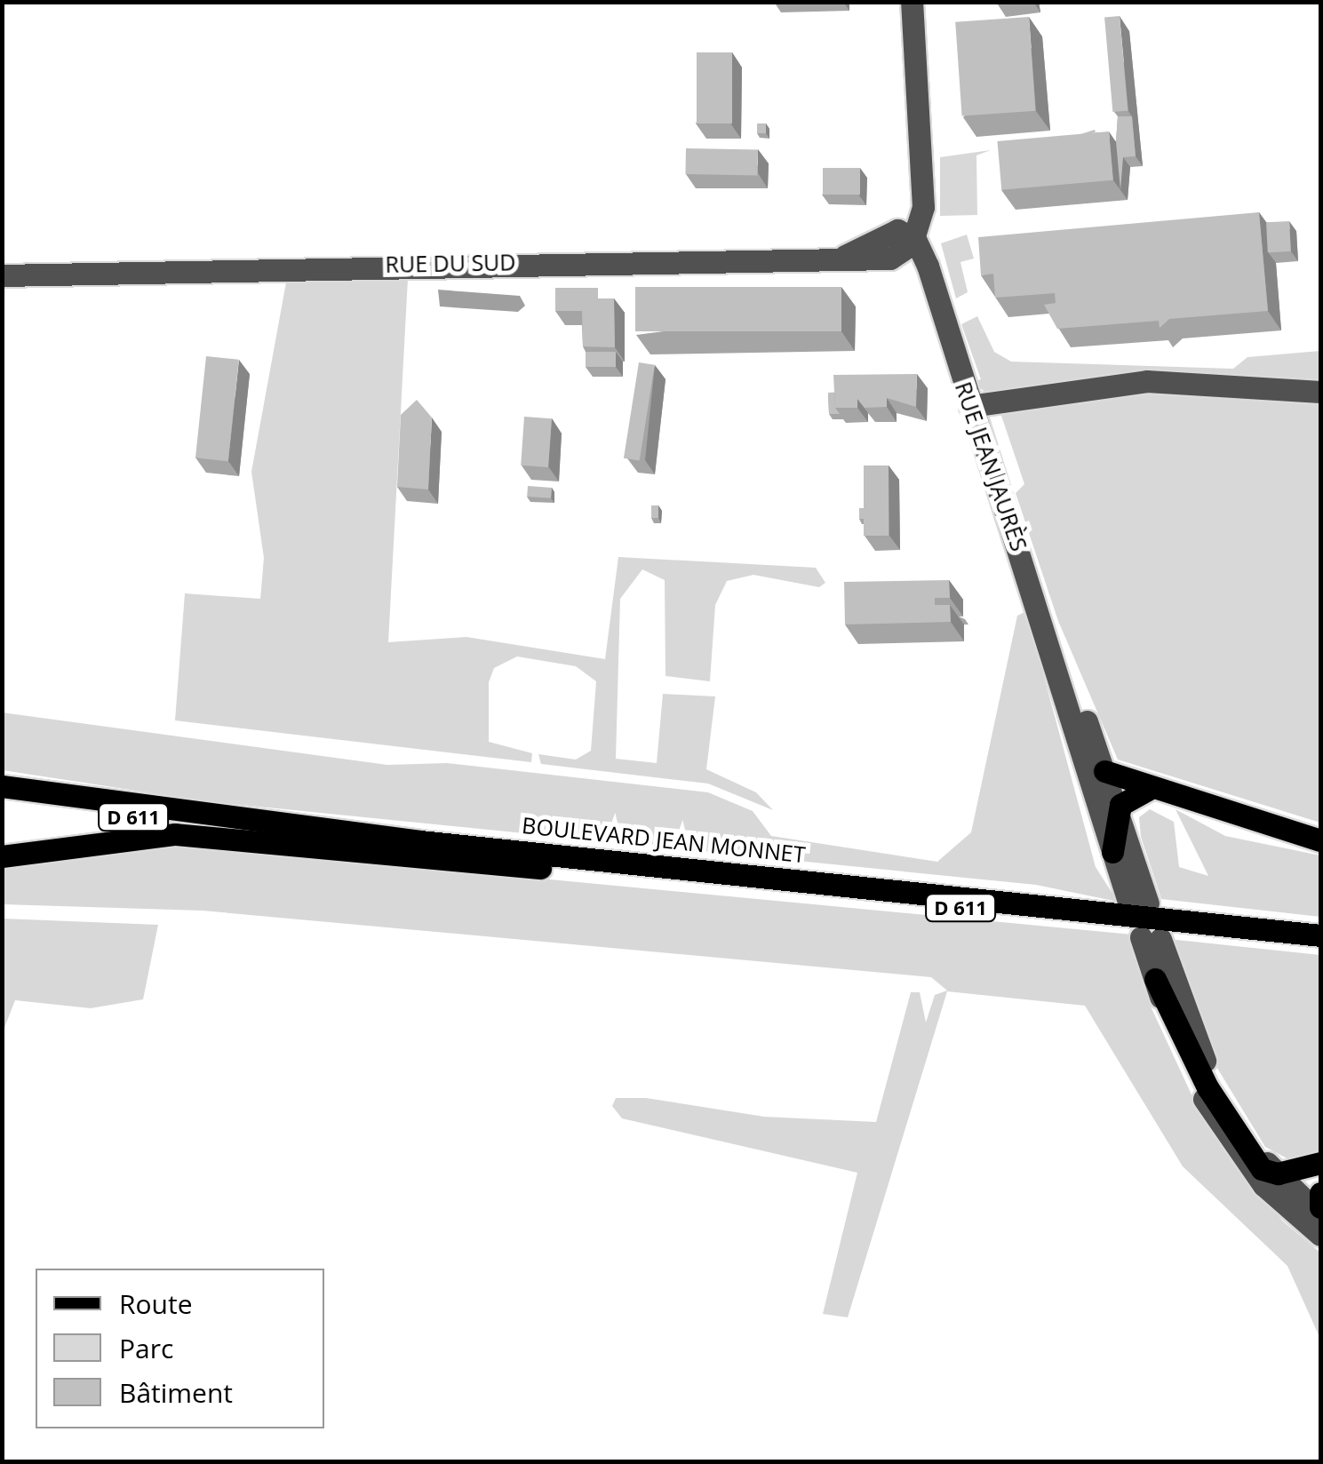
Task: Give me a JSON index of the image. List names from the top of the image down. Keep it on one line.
{"streets":{"main road":["D 611","BOULEVARD JEAN MONNET"],"street":["RUE DU SUD","RUE JEAN JAURÈS"]},"crossings":[["RUE DU SUD","RUE JEAN JAURÈS"]],"legend":["Route","Parc","Bâtiment"]}
